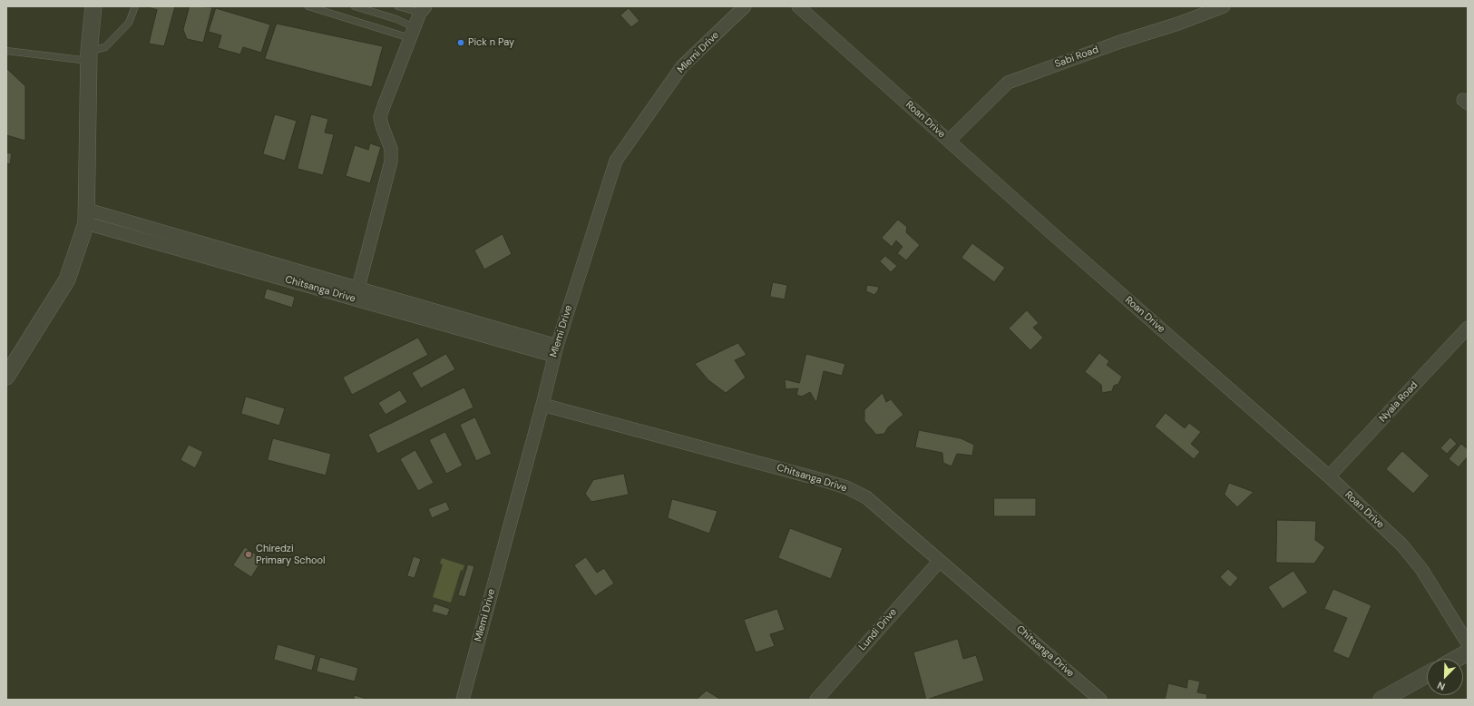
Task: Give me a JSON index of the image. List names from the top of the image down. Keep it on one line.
{"streets":{"street":["Mlemi Drive","Sabi Road","Roan Drive","Chitsanga Drive","Nyala Road","Lundi Drive"]},"crossings":[["Mlemi Drive","Chitsanga Drive"],["Sabi Road","Roan Drive"],["Roan Drive","Nyala Road"],["Chitsanga Drive","Lundi Drive"]],"places":["Pick n Pay","Chiredzi Primary School"],"north":"bottom left"}
